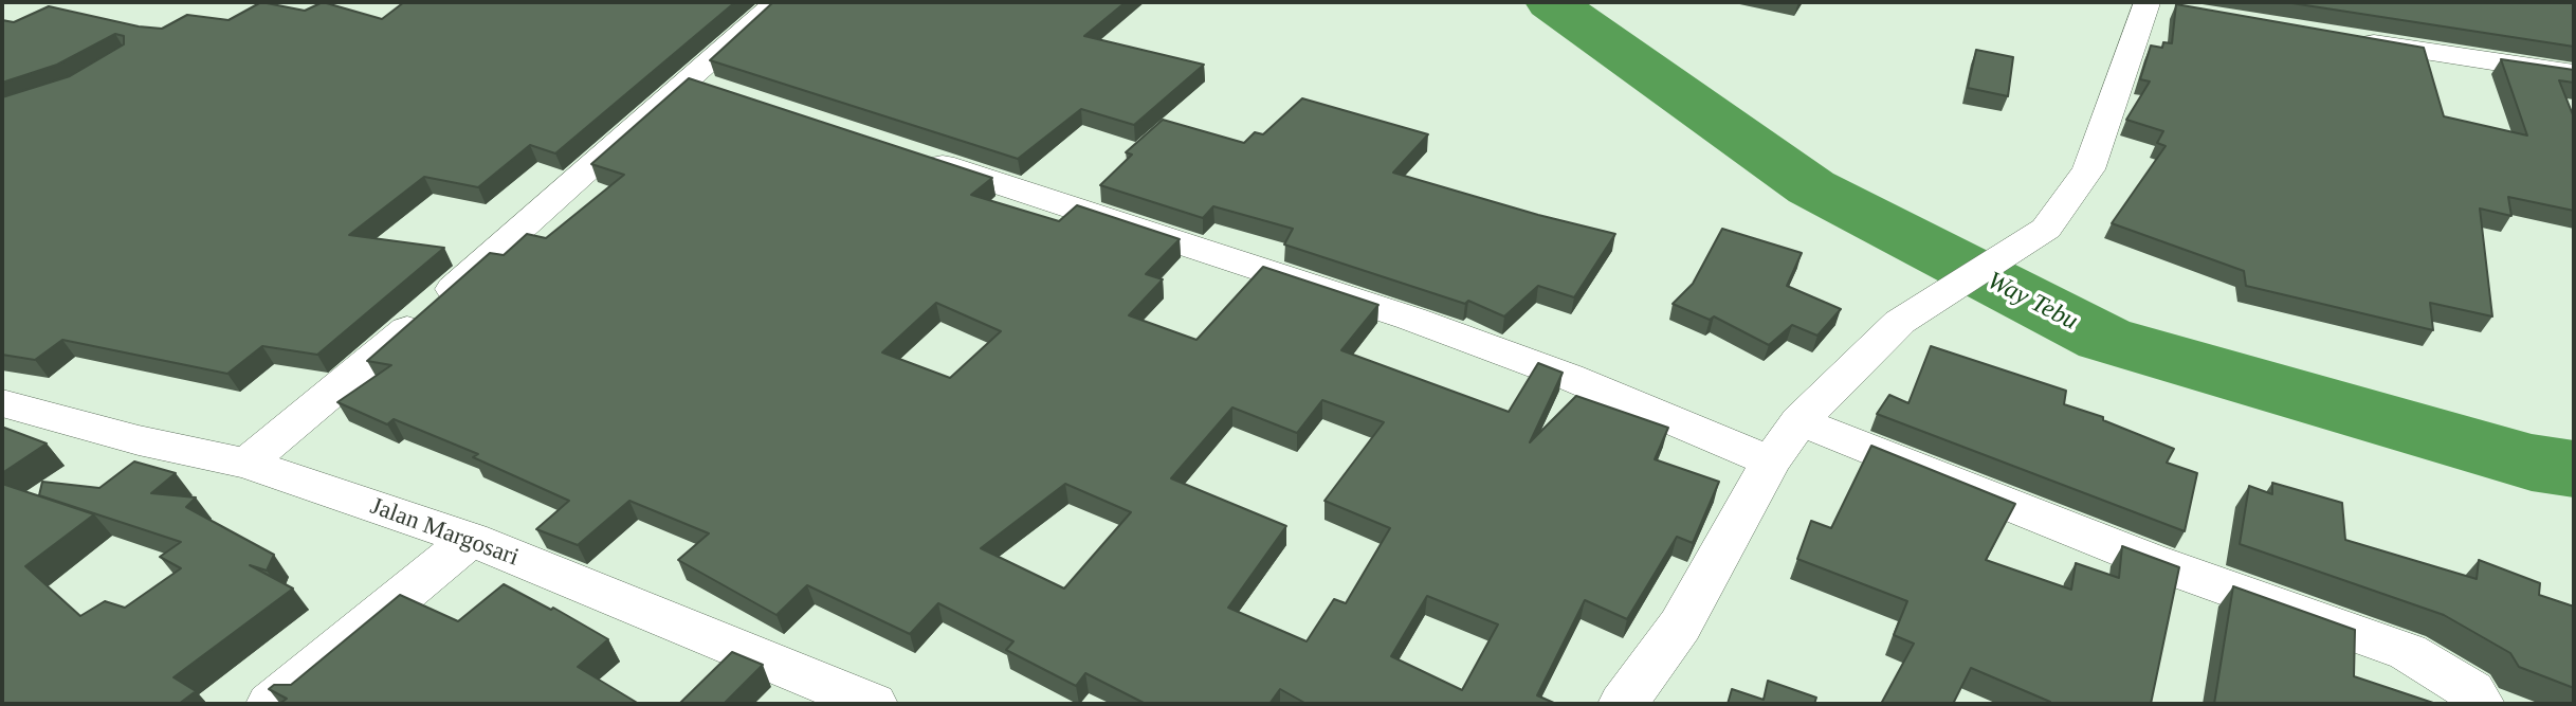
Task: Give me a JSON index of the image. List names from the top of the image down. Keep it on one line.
{"streets":{"street":["Jalan Margosari"]},"water":["Way Tebu"]}
